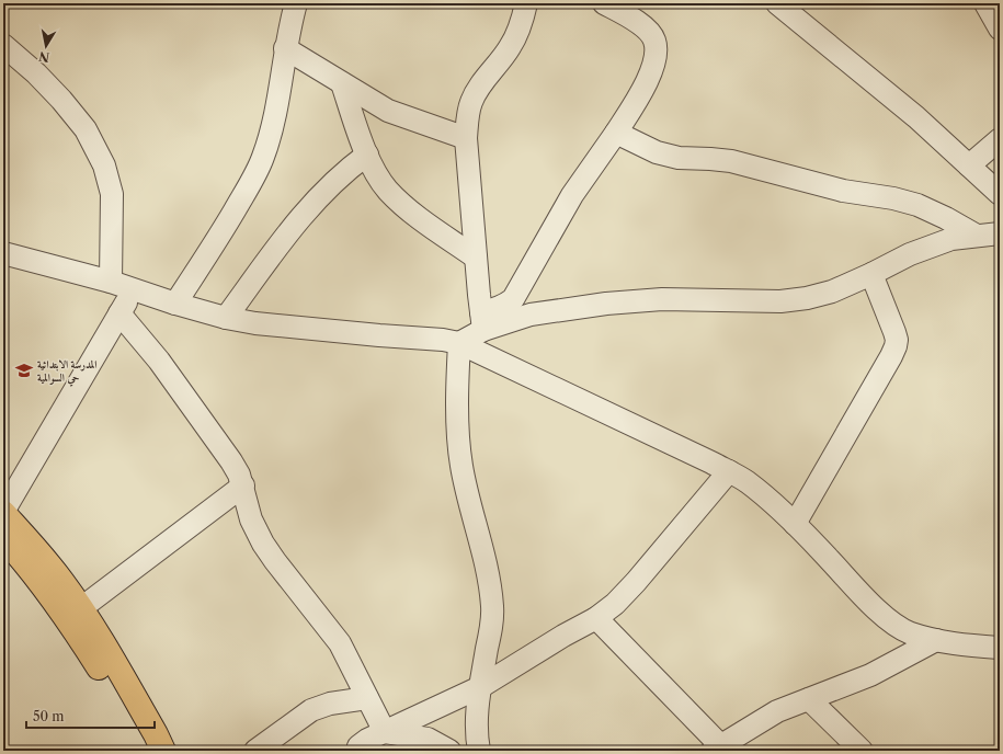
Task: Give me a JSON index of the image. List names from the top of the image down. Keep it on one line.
{"places":{"school or university":["المدرسة الابتدائية حي السوالمية"]},"scale_bar":"50 m","north":"bottom"}
